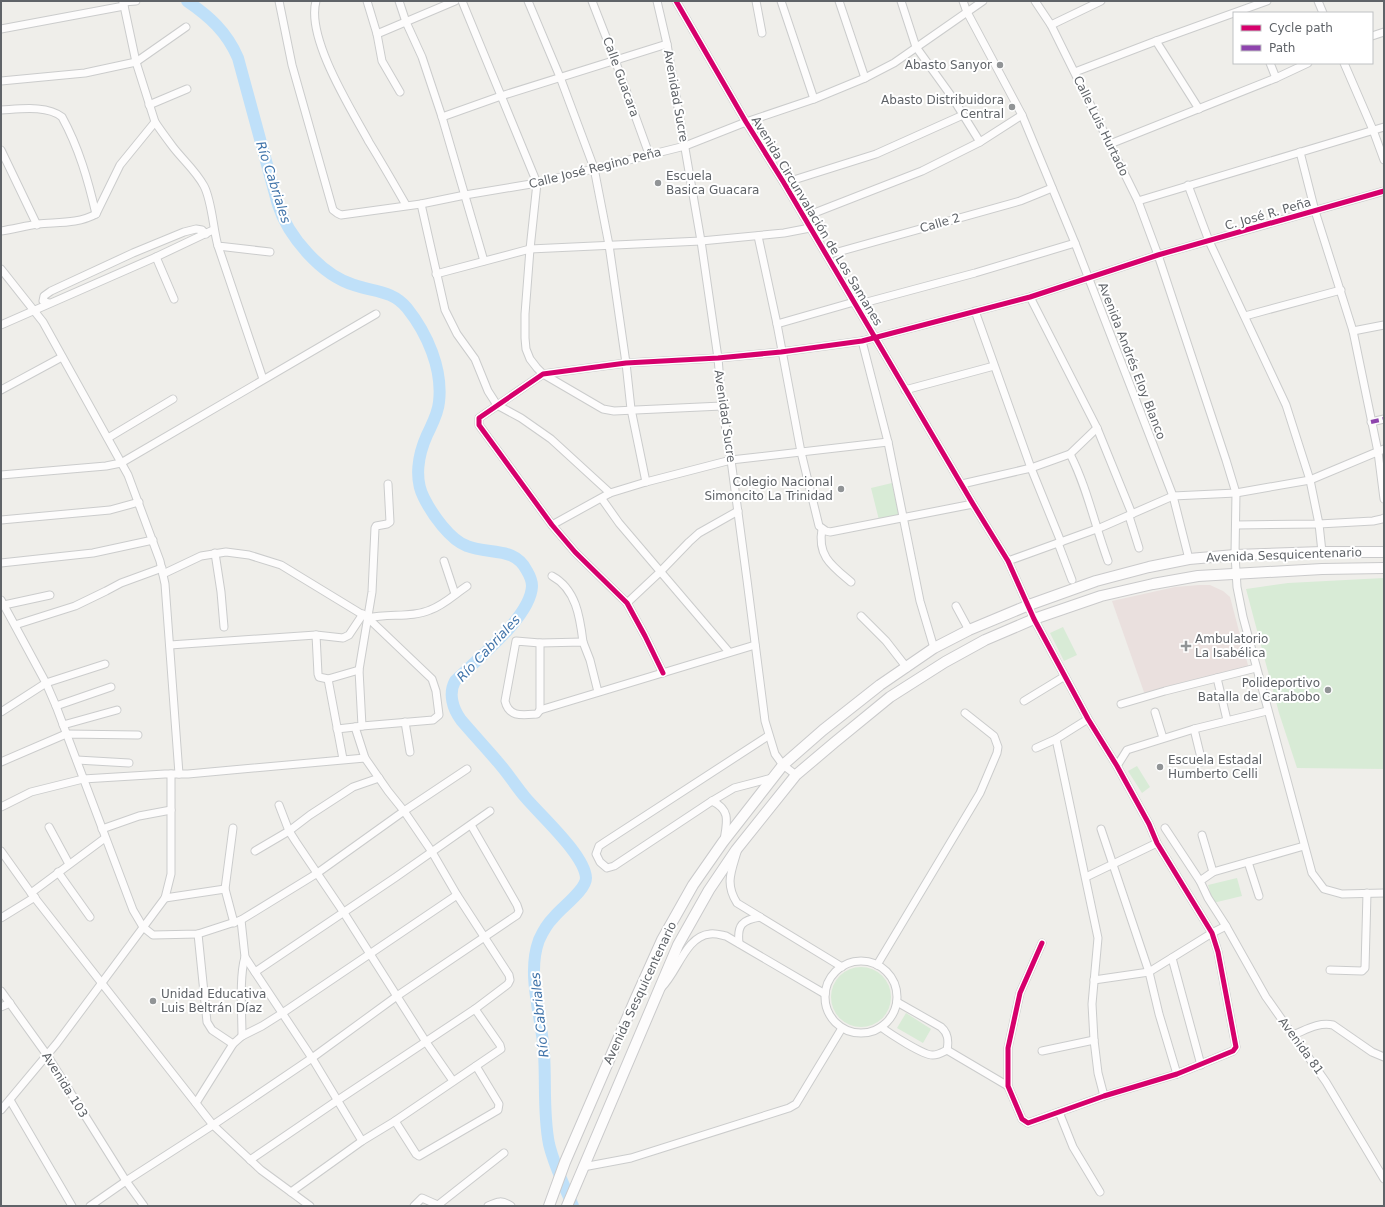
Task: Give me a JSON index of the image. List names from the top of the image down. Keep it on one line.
{"streets":{"main road":["Avenida Sesquicentenario"],"street":["Calle Guacara","Avenidad Sucre","Calle Luis Hurtado","Calle José Regino Peña","C. José R. Peña","Avenida Circunvalación de Los Samanes","Calle 2","Avenida Andrés Eloy Blanco","Avenida 81","Avenida 103"]},"crossings":[["Calle Guacara","Calle José Regino Peña"],["Avenidad Sucre","Calle José Regino Peña"],["Avenidad Sucre","C. José R. Peña"],["Avenidad Sucre","Avenida Sesquicentenario"],["Calle Luis Hurtado","C. José R. Peña"],["Calle Luis Hurtado","Avenida Sesquicentenario"],["Calle José Regino Peña","Avenida Circunvalación de Los Samanes"],["Calle José Regino Peña","Avenida Andrés Eloy Blanco"],["C. José R. Peña","Avenida Circunvalación de Los Samanes"],["C. José R. Peña","Avenida Andrés Eloy Blanco"],["Avenida Circunvalación de Los Samanes","Calle 2"],["Avenida Circunvalación de Los Samanes","Avenida Sesquicentenario"],["Calle 2","Avenida Andrés Eloy Blanco"],["Avenida Andrés Eloy Blanco","Avenida Sesquicentenario"]],"water":["Río Cabriales"],"places":{"other":["Abasto Sanyor","Abasto Distribuidora Central","Escuela Basica Guacara","Colegio Nacional Simoncito La Trinidad","Polideportivo Batalla de Carabobo","Escuela Estadal Humberto Celli","Unidad Educativa Luis Beltrán Díaz"],"health":["Ambulatorio La Isabélica"]},"legend":["Cycle path","Path"]}
